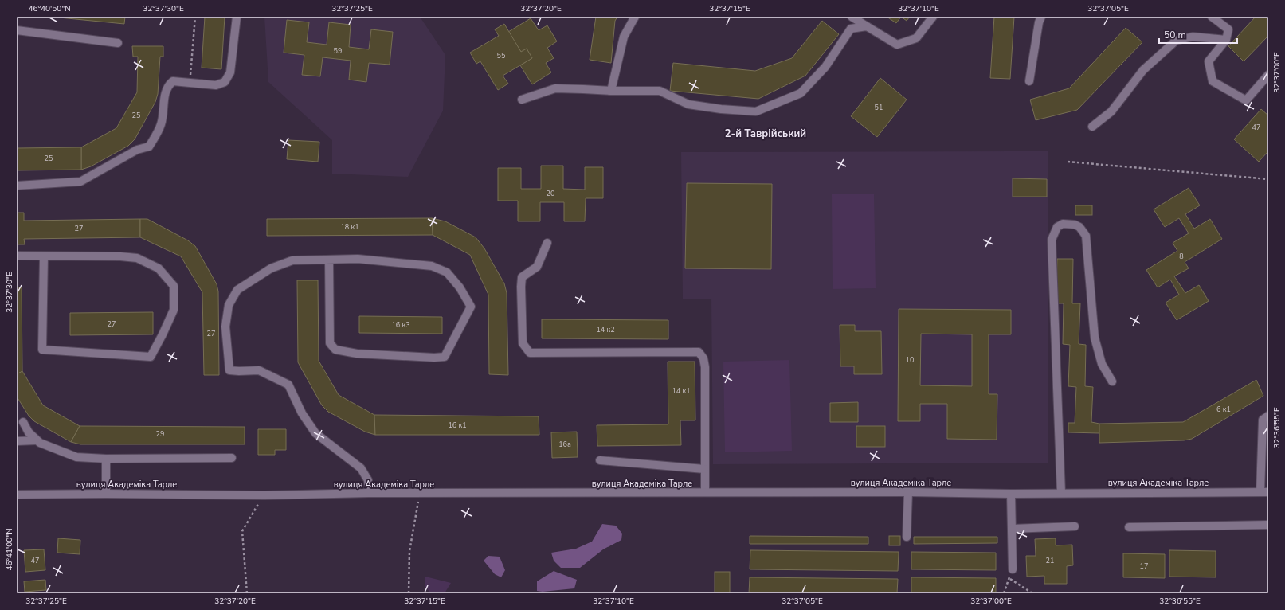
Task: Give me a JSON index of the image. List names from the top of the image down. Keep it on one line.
{"streets":{"street":["вулиця Академіка Тарле"]},"districts":["2-й Таврійський"],"house_numbers":["59","55","51","25","47","25","20","18 к1","27","8","27","16 к3","14 к2","27","10","14 к1","6 к1","16 к1","29","16а","47","21","17"],"scale_bar":"50 m","coordinates":["46°40'50\"N","32°37'30\"E","32°37'25\"E","32°37'20\"E","32°37'15\"E","32°37'10\"E","32°37'05\"E","32°37'00\"E","32°36'55\"E","46°41'00\"N"]}
